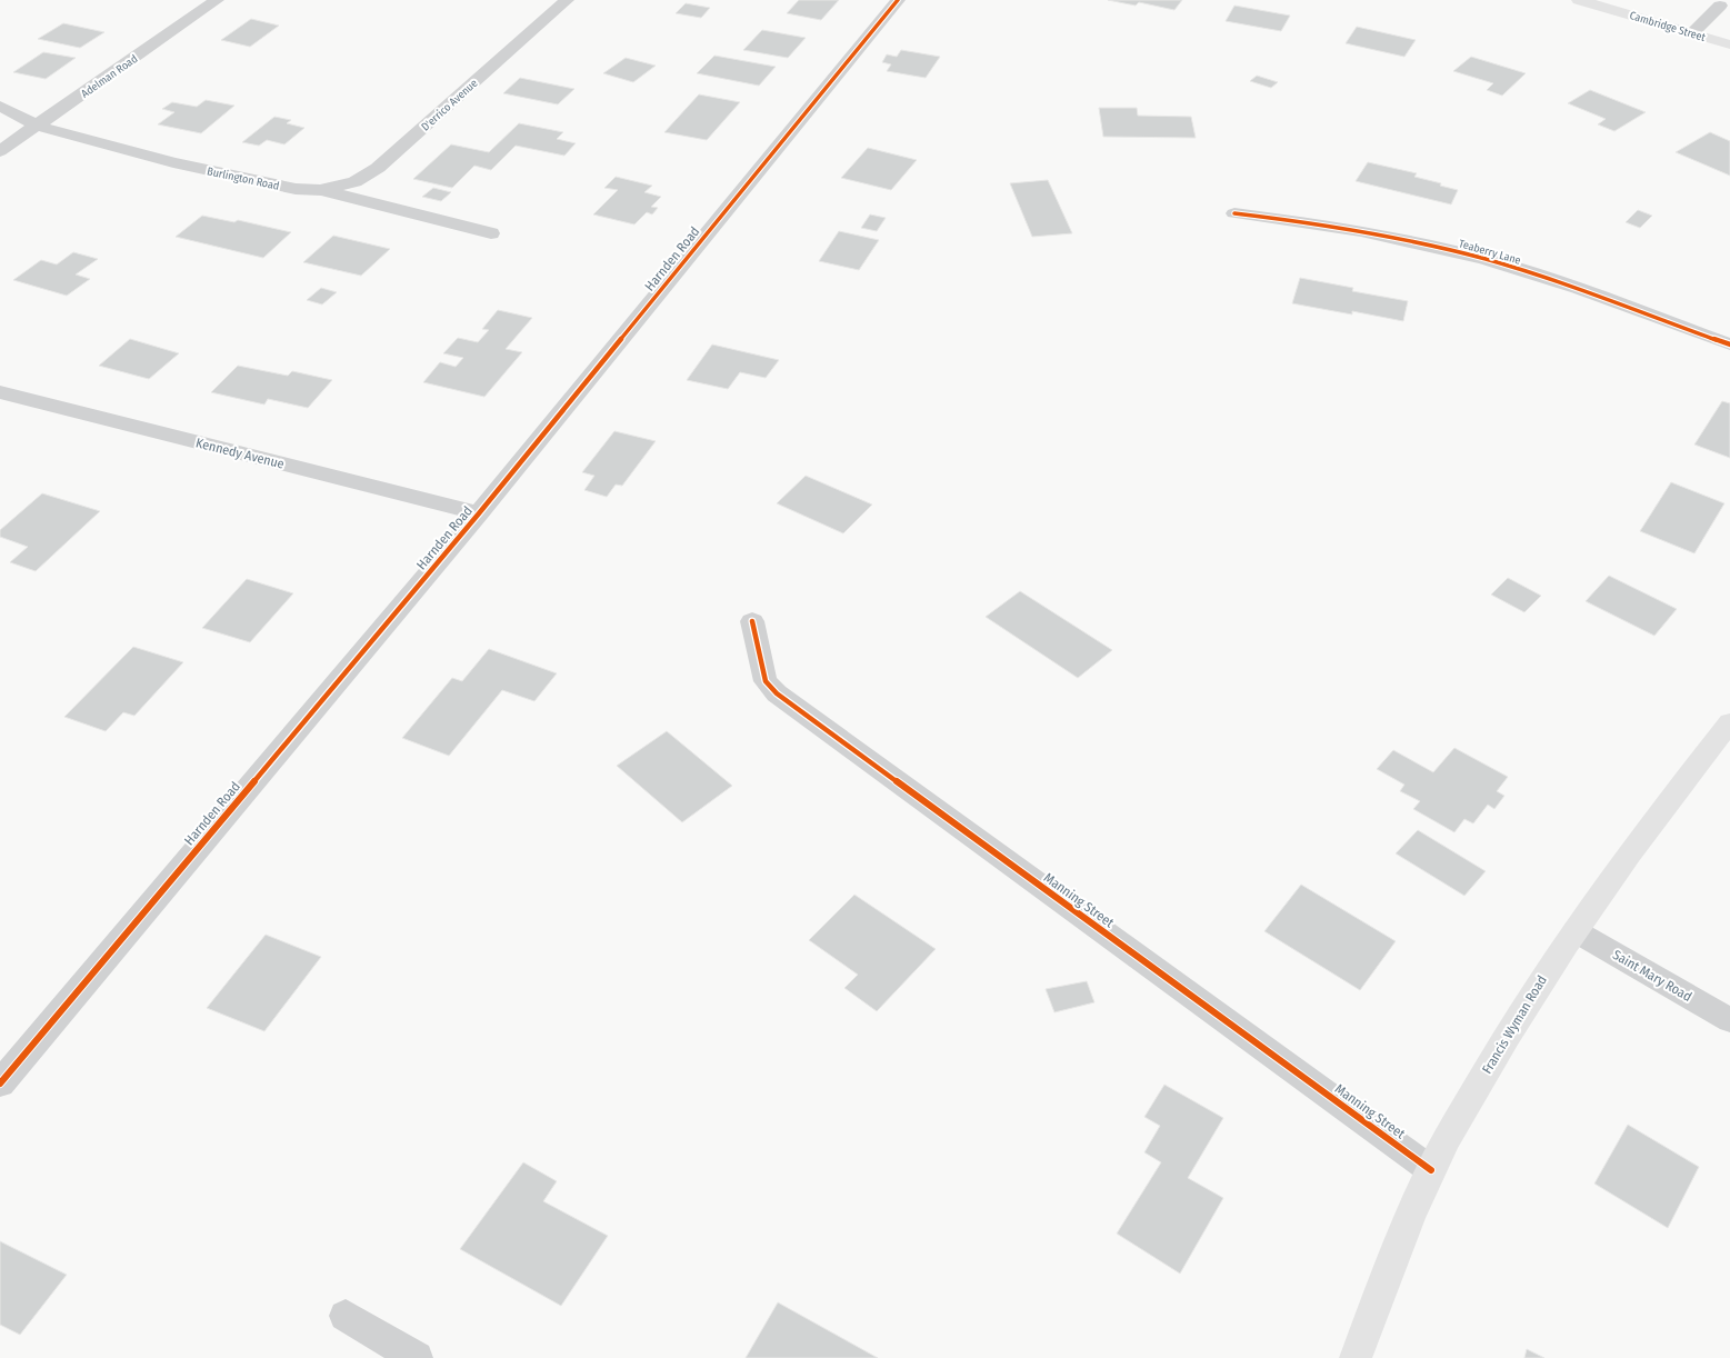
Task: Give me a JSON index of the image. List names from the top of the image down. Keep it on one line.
{"streets":{"main road":["Cambridge Street","Francis Wyman Road"],"street":["Adelman Road","D'errico Avenue","Burlington Road","Teaberry Lane","Harnden Road","Kennedy Avenue","Manning Street","Saint Mary Road"]},"crossings":[["Adelman Road","Burlington Road"],["D'errico Avenue","Burlington Road"],["Harnden Road","Kennedy Avenue"],["Manning Street","Francis Wyman Road"],["Saint Mary Road","Francis Wyman Road"]]}
